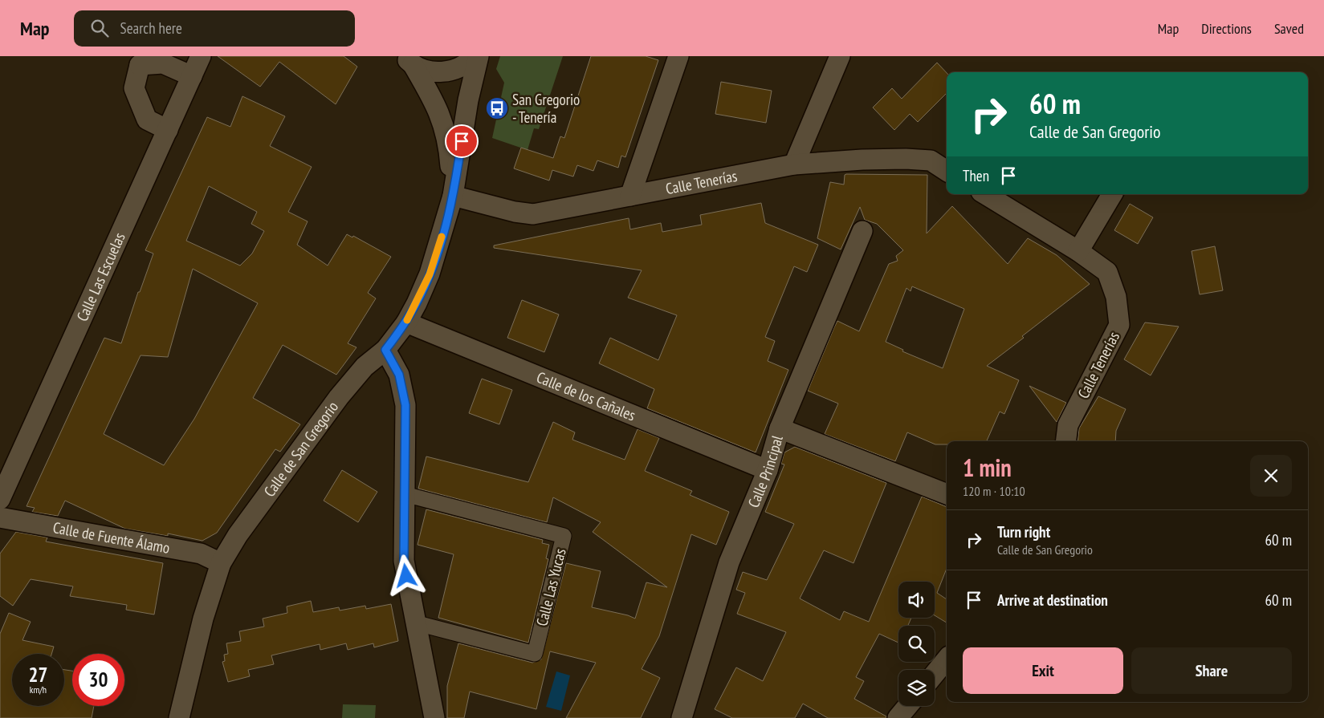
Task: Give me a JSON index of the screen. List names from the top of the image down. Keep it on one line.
{"streets":{"street":["Calle Tenerías","Calle Las Escuelas","Calle de los Cañales","Calle de San Gregorio","Calle Principal","Calle de Fuente Álamo","Calle Las Yucas"]},"crossings":[["Calle Tenerías","Calle de San Gregorio"],["Calle de los Cañales","Calle de San Gregorio"],["Calle de los Cañales","Calle Principal"],["Calle de San Gregorio","Calle de Fuente Álamo"]],"places":{"bus stop":["San Gregorio - Tenería"]},"page":{"header":"Map","search":"Search here","nav":["Map","Directions","Saved"],"turn":["60 m","Calle de San Gregorio"],"then":"Then","heading":["1 min","120 m · 10:10"],"list":[{"name":"Turn right","note":"Calle de San Gregorio","value":"60 m"},{"name":"Arrive at destination","value":"60 m"}],"buttons":["Exit","Share"],"speed":"27 km/h","limit":"30"}}
